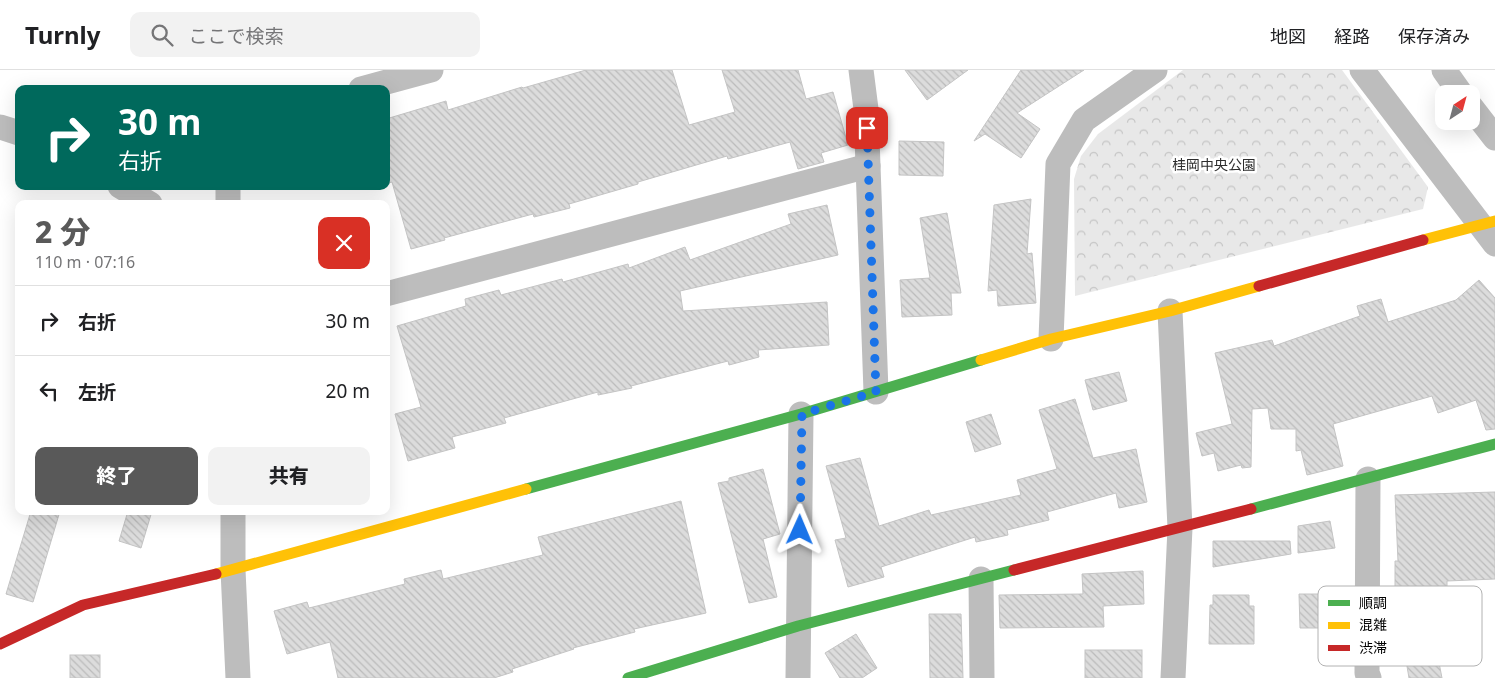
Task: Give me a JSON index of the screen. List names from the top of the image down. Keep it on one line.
{"parks":["桂岡中央公園"],"legend":["順調","混雑","渋滞"],"north":"top right","page":{"header":"Turnly","search":"ここで検索","nav":["地図","経路","保存済み"],"turn":["30 m","右折"],"heading":["2 分","110 m · 07:16"],"list":[{"name":"右折","value":"30 m"},{"name":"左折","value":"20 m"}],"buttons":["終了","共有"]}}
